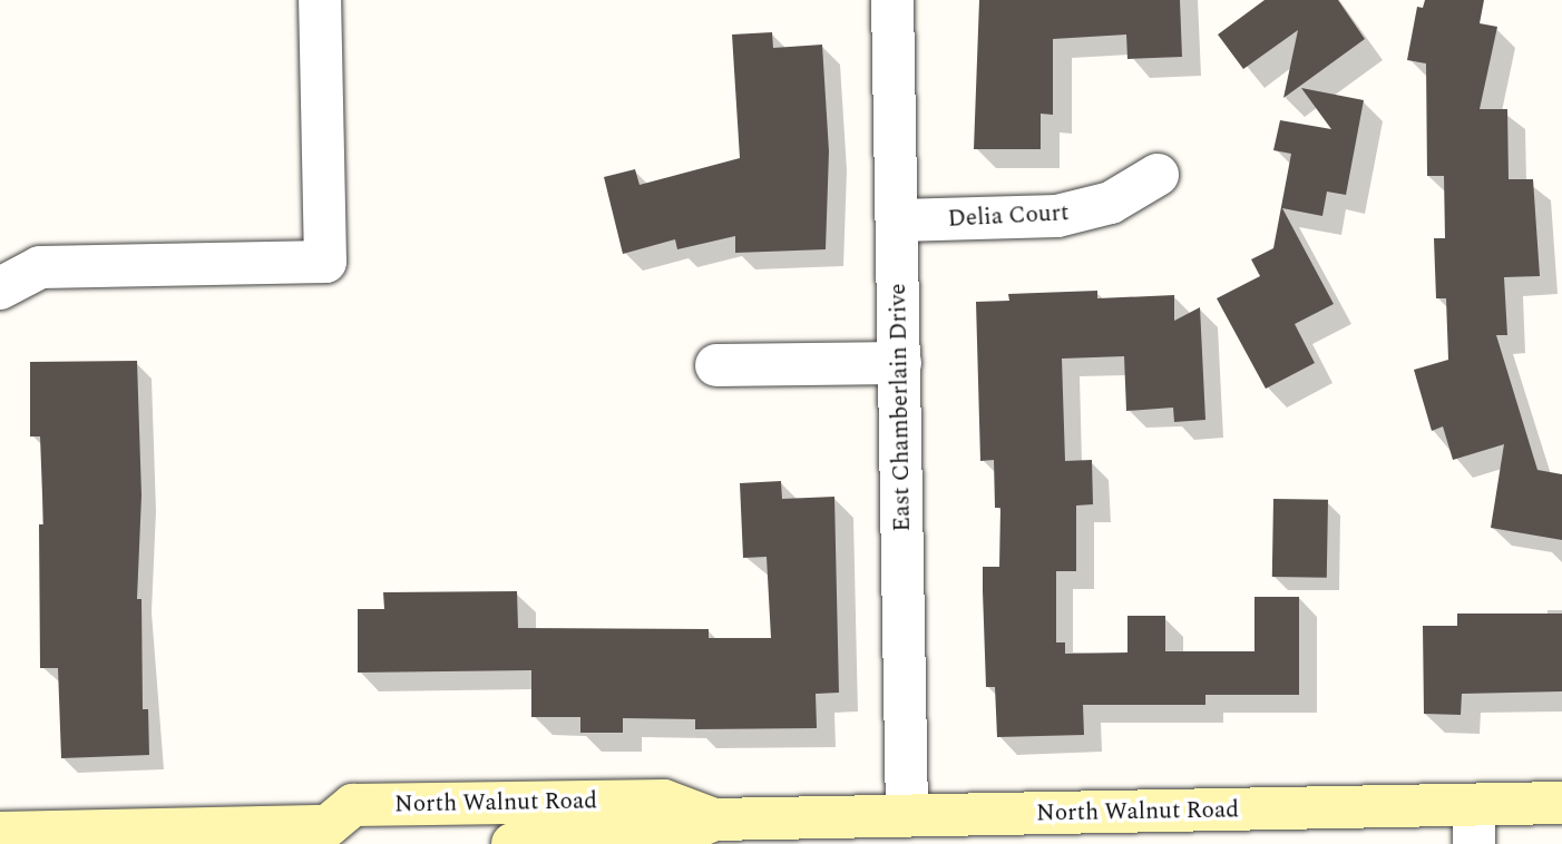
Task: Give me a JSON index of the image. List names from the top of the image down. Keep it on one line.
{"streets":{"street":["Delia Court","East Chamberlain Drive","North Walnut Road"]},"crossings":[["Delia Court","East Chamberlain Drive"],["East Chamberlain Drive","North Walnut Road"]]}
